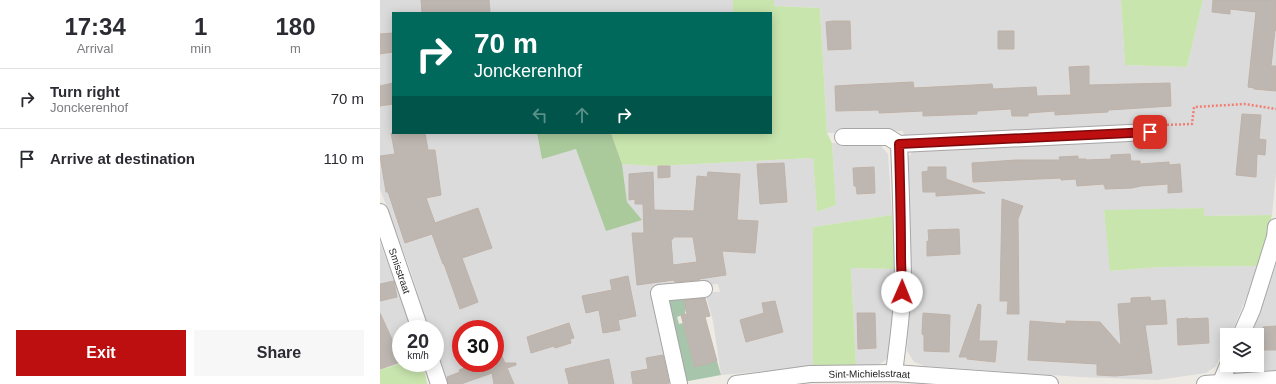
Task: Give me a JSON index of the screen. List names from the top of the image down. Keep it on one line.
{"streets":{"street":["Smisstraat","Sint-Michielsstraat"]},"page":{"eta":["17:34","Arrival","1","min","180","m"],"turn":["70 m","Jonckerenhof"],"list":[{"name":"Turn right","note":"Jonckerenhof","value":"70 m"},{"name":"Arrive at destination","value":"110 m"}],"speed":"20 km/h","limit":"30","buttons":["Exit","Share"]}}
